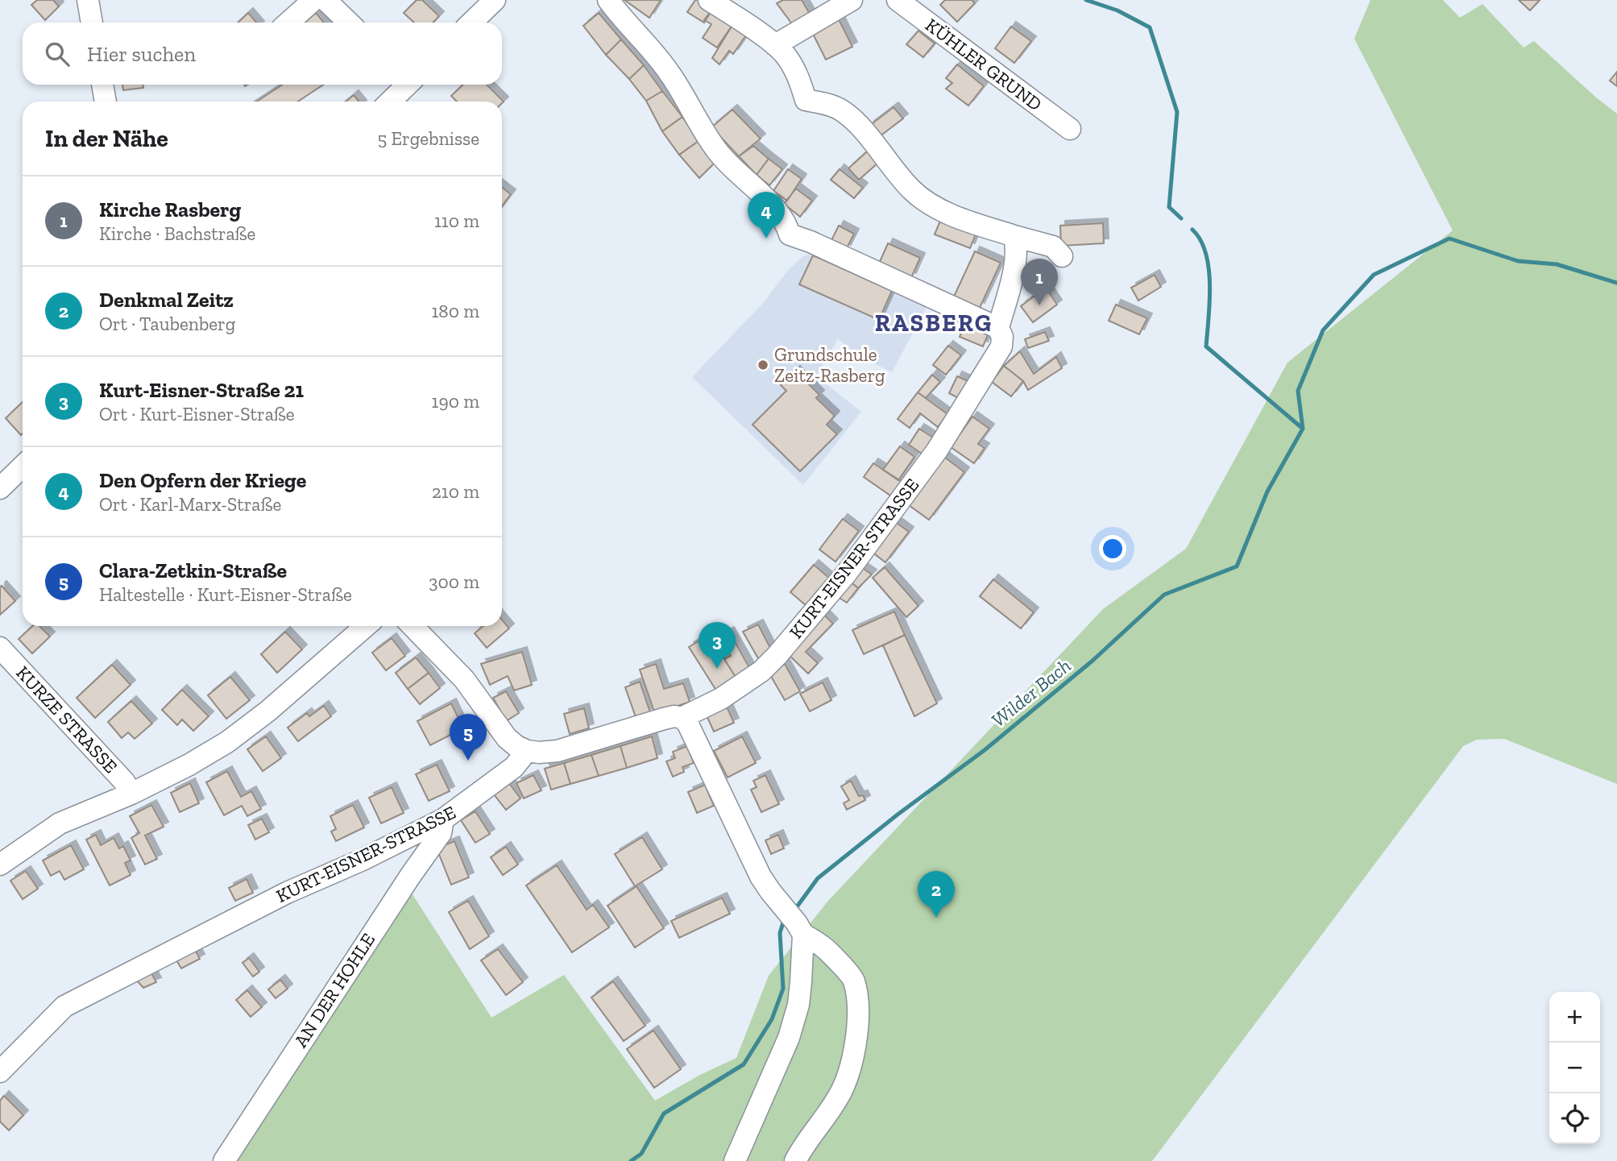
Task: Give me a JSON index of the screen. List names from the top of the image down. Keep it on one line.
{"streets":{"street":["KÜHLER GRUND","KURT-EISNER-STRASSE","KURZE STRASSE","AN DER HOHLE"]},"crossings":[["KURT-EISNER-STRASSE","AN DER HOHLE"]],"districts":["RASBERG"],"water":["Wilder Bach"],"places":["Grundschule Zeitz-Rasberg"],"page":{"search":"Hier suchen","heading":["In der Nähe","5 Ergebnisse"],"list":[{"mark":"1","name":"Kirche Rasberg","note":"Kirche · Bachstraße","value":"110 m"},{"mark":"2","name":"Denkmal Zeitz","note":"Ort · Taubenberg","value":"180 m"},{"mark":"3","name":"Kurt-Eisner-Straße 21","note":"Ort · Kurt-Eisner-Straße","value":"190 m"},{"mark":"4","name":"Den Opfern der Kriege","note":"Ort · Karl-Marx-Straße","value":"210 m"},{"mark":"5","name":"Clara-Zetkin-Straße","note":"Haltestelle · Kurt-Eisner-Straße","value":"300 m"}],"pins":["4","1","3","5","2"],"map_buttons":["+","−"]}}
